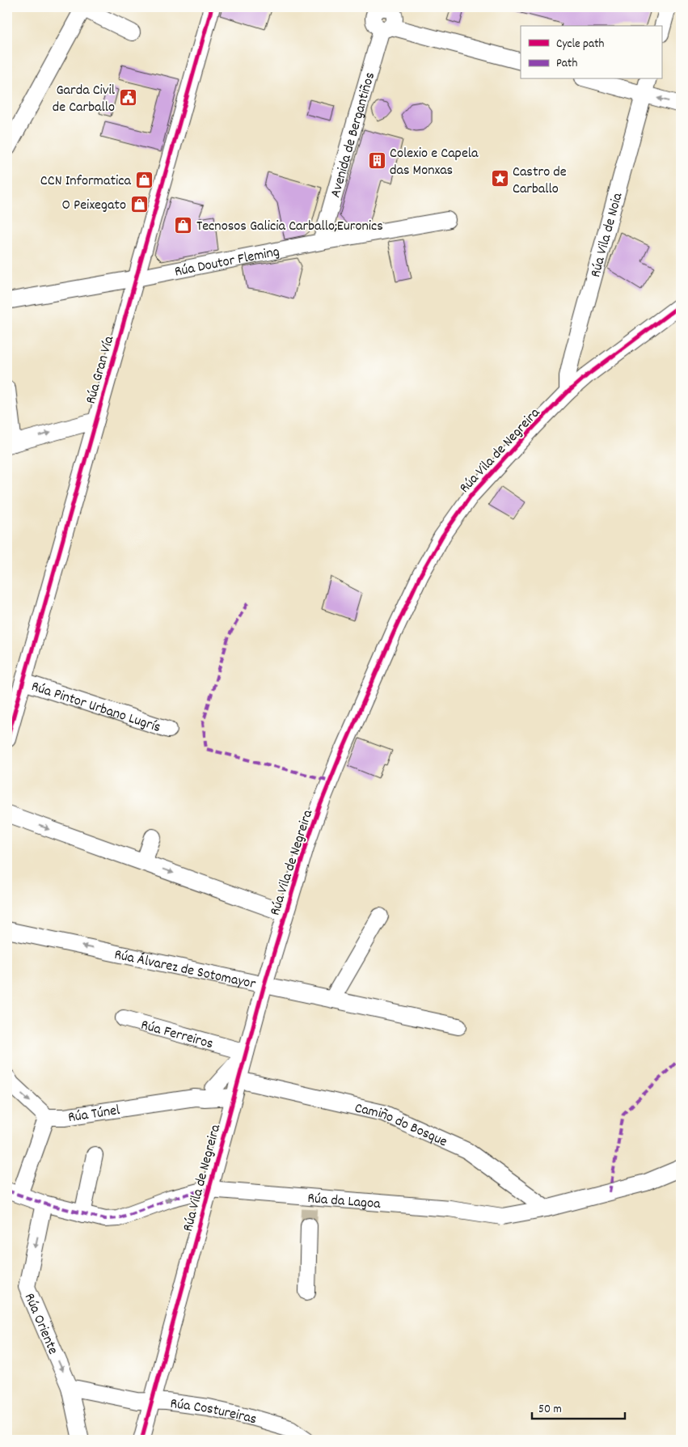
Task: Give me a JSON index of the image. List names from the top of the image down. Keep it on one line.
{"streets":{"street":["Avenida de Bergantiños","Rúa Vila de Noia","Rúa Doutor Fleming","Rúa Gran Vía","Rúa Vila de Negreira","Rúa Pintor Urbano Lugrís","Rúa Álvarez de Sotomayor","Rúa Ferreiros","Rúa Túnel","Camiño do Bosque","Rúa da Lagoa","Rúa Oriente","Rúa Costureiras"]},"crossings":[["Avenida de Bergantiños","Rúa Doutor Fleming"],["Rúa Vila de Noia","Rúa Vila de Negreira"],["Rúa Doutor Fleming","Rúa Gran Vía"],["Rúa Gran Vía","Rúa Pintor Urbano Lugrís"],["Rúa Vila de Negreira","Rúa Álvarez de Sotomayor"],["Rúa Vila de Negreira","Rúa Ferreiros"],["Rúa Vila de Negreira","Rúa Túnel"],["Rúa Vila de Negreira","Camiño do Bosque"],["Rúa Vila de Negreira","Rúa da Lagoa"],["Rúa Vila de Negreira","Rúa Costureiras"],["Rúa Ferreiros","Rúa Túnel"],["Rúa Ferreiros","Camiño do Bosque"],["Rúa Túnel","Camiño do Bosque"],["Camiño do Bosque","Rúa da Lagoa"],["Rúa da Lagoa","Rúa Oriente"],["Rúa Oriente","Rúa Costureiras"]],"one_way":["Rúa Oriente"],"places":{"public building":["Garda Civil de Carballo"],"building":["Colexio e Capela das Monxas"],"place":["Castro de Carballo"],"shop":["CCN Informatica","O Peixegato","Tecnosos Galicia Carballo;Euronics"]},"legend":["Cycle path","Path"],"scale_bar":"50 m"}
